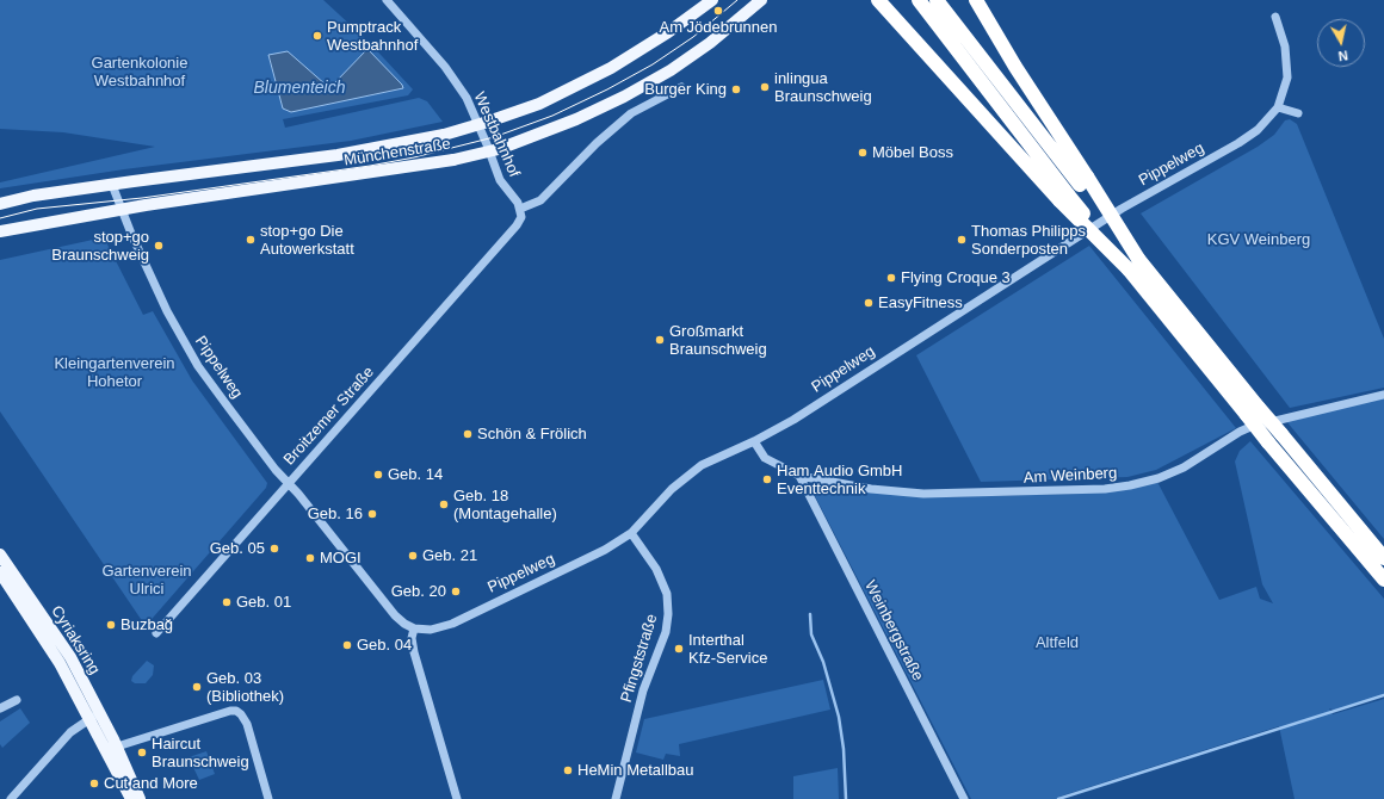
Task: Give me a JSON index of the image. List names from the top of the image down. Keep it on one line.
{"streets":{"main road":["Münchenstraße","Cyriaksring"],"street":["Westbahnhof","Pippelweg","Broitzemer Straße","Am Weinberg","Weinbergstraße","Pfingststraße"]},"crossings":[["Westbahnhof","Broitzemer Straße"],["Münchenstraße","Pippelweg"],["Pippelweg","Broitzemer Straße"],["Pippelweg","Am Weinberg"],["Pippelweg","Pfingststraße"],["Am Weinberg","Weinbergstraße"]],"water":["Blumenteich"],"parks":["Gartenkolonie Westbahnhof","KGV Weinberg","Kleingartenverein Hohetor","Gartenverein Ulrici","Altfeld"],"places":["Am Jödebrunnen","Pumptrack Westbahnhof","inlingua Braunschweig","Burger King","Möbel Boss","stop+go Die Autowerkstatt","Thomas Philipps Sonderposten","stop+go Braunschweig","Flying Croque 3","EasyFitness","Großmarkt Braunschweig","Schön & Frölich","Geb. 14","Ham Audio GmbH Eventtechnik","Geb. 18 (Montagehalle)","Geb. 16","Geb. 05","Geb. 21","MOGI","Geb. 20","Geb. 01","Buzbağ","Geb. 04","Interthal Kfz-Service","Geb. 03 (Bibliothek)","Haircut Braunschweig","HeMin Metallbau","Cut and More"],"north":"bottom"}
